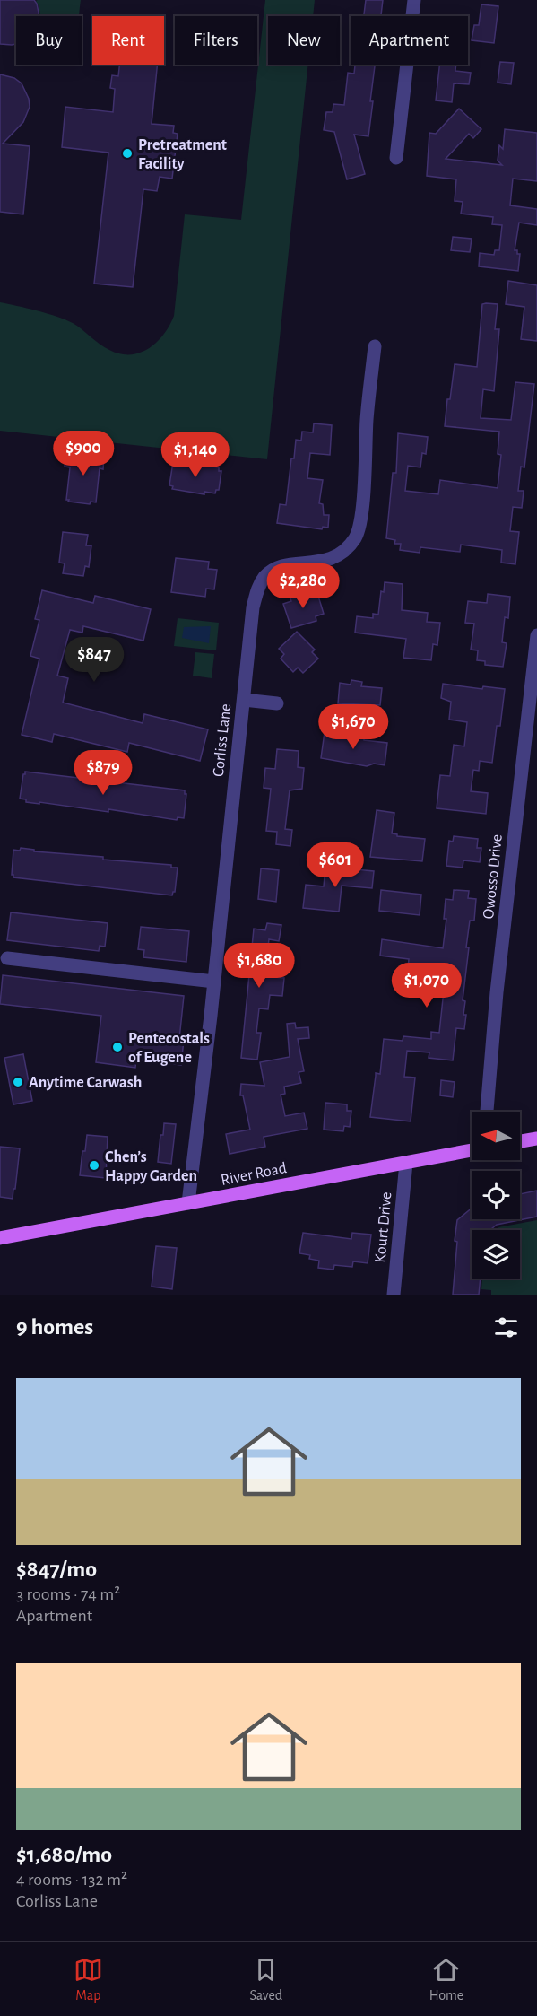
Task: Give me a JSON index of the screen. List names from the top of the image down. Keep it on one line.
{"streets":{"main road":["River Road"],"street":["Corliss Lane","Owosso Drive","Kourt Drive"]},"crossings":[["Corliss Lane","River Road"],["River Road","Kourt Drive"]],"places":["Pretreatment Facility","Pentecostals of Eugene","Anytime Carwash","Chen’s Happy Garden"],"north":"left","page":{"chip":["Buy","Rent","Filters","New","Apartment"],"price":["$900","$1,140","$2,280","$847","$1,670","$879","$601","$1,680","$1,070"],"heading":"9 homes","list":[{"name":"$847/mo","note":"3 rooms · 74 m² · Apartment"},{"name":"$1,680/mo","note":"4 rooms · 132 m² · Corliss Lane"}],"tabs":["Map","Saved","Home"]}}
